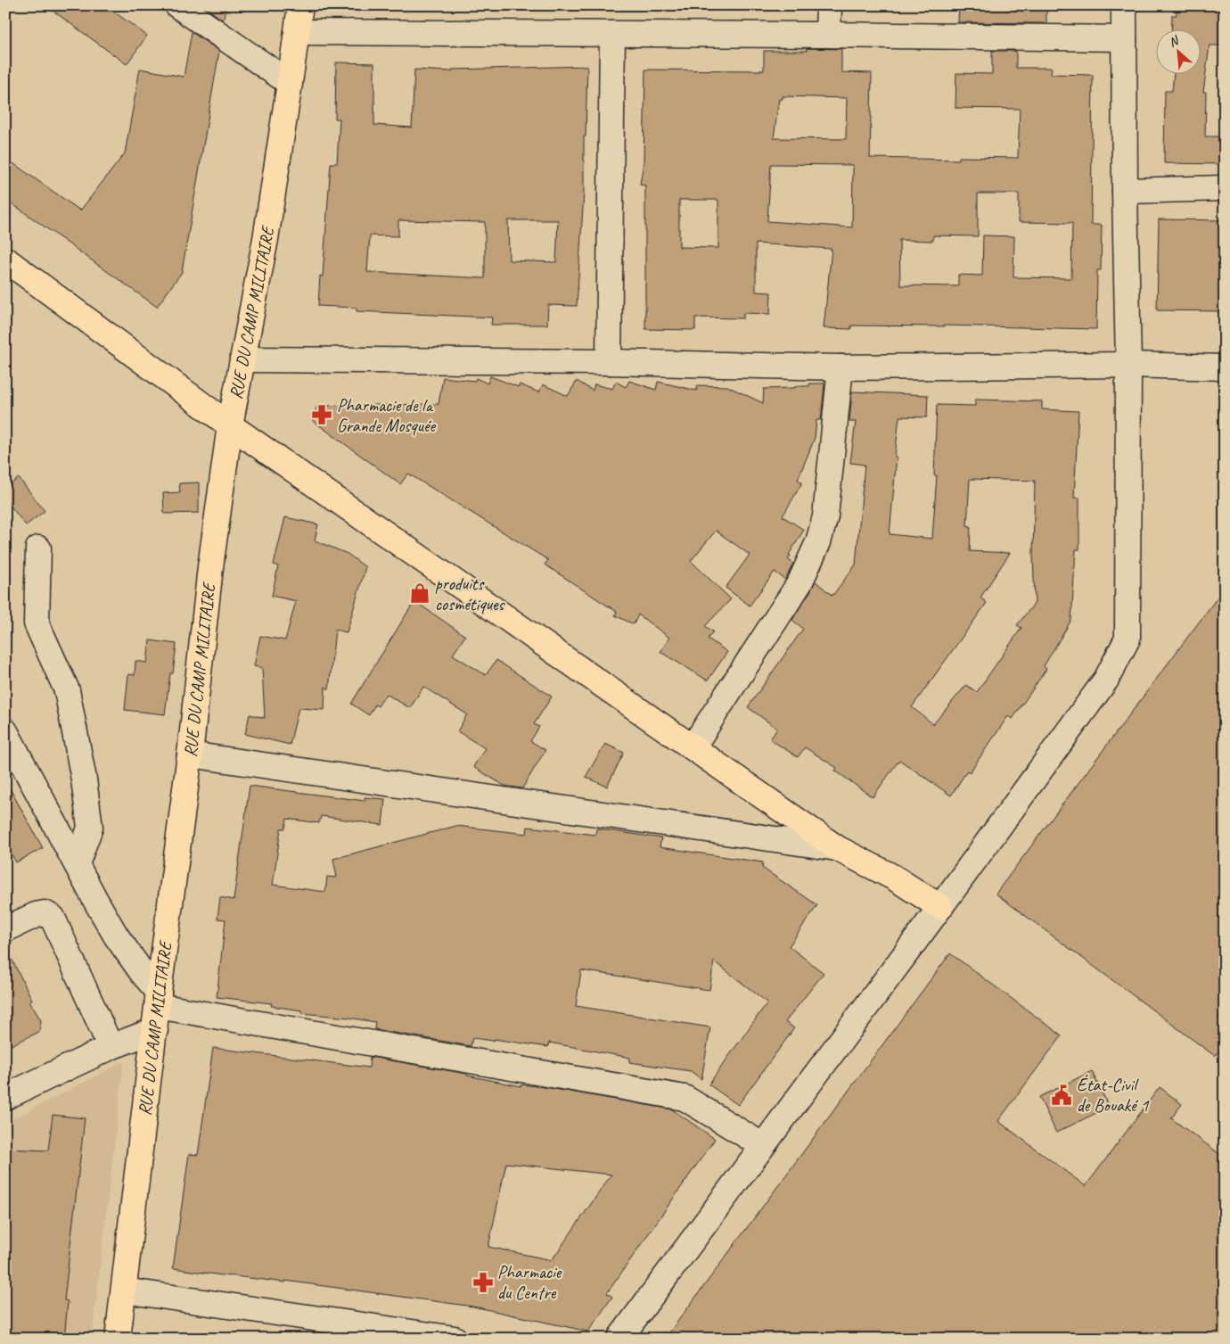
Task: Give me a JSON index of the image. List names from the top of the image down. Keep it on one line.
{"streets":{"main road":["RUE DU CAMP MILITAIRE"]},"places":{"pharmacy":["Pharmacie de la Grande Mosquée","Pharmacie du Centre"],"shop":["produits cosmétiques"],"public building":["État-Civil de Bouaké 1"]},"north":"top left"}
